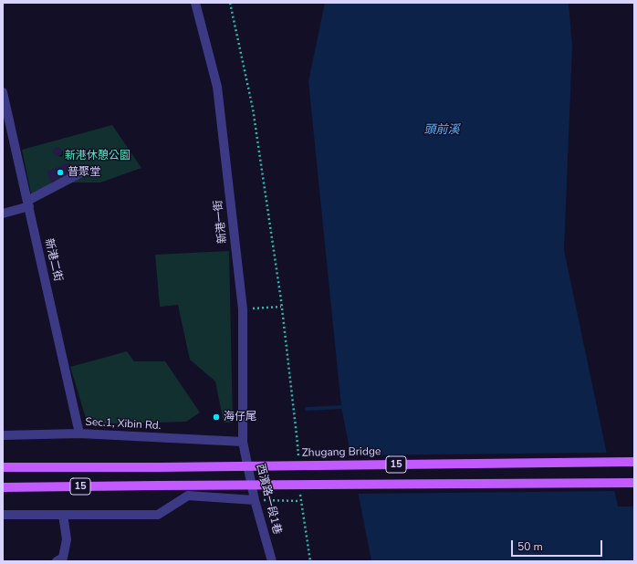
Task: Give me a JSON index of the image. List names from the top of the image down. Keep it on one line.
{"streets":{"main road":["Zhugang Bridge","15"],"street":["新港一街","新港二街","Sec.1, Xibin Rd.","西濱路一段1巷"]},"crossings":[["新港一街","Sec.1, Xibin Rd."],["新港一街","西濱路一段1巷"],["新港二街","Sec.1, Xibin Rd."],["Sec.1, Xibin Rd.","西濱路一段1巷"]],"water":["頭前溪"],"parks":["新港休憩公園"],"places":["普聚堂","海仔尾"],"scale_bar":"50 m"}
